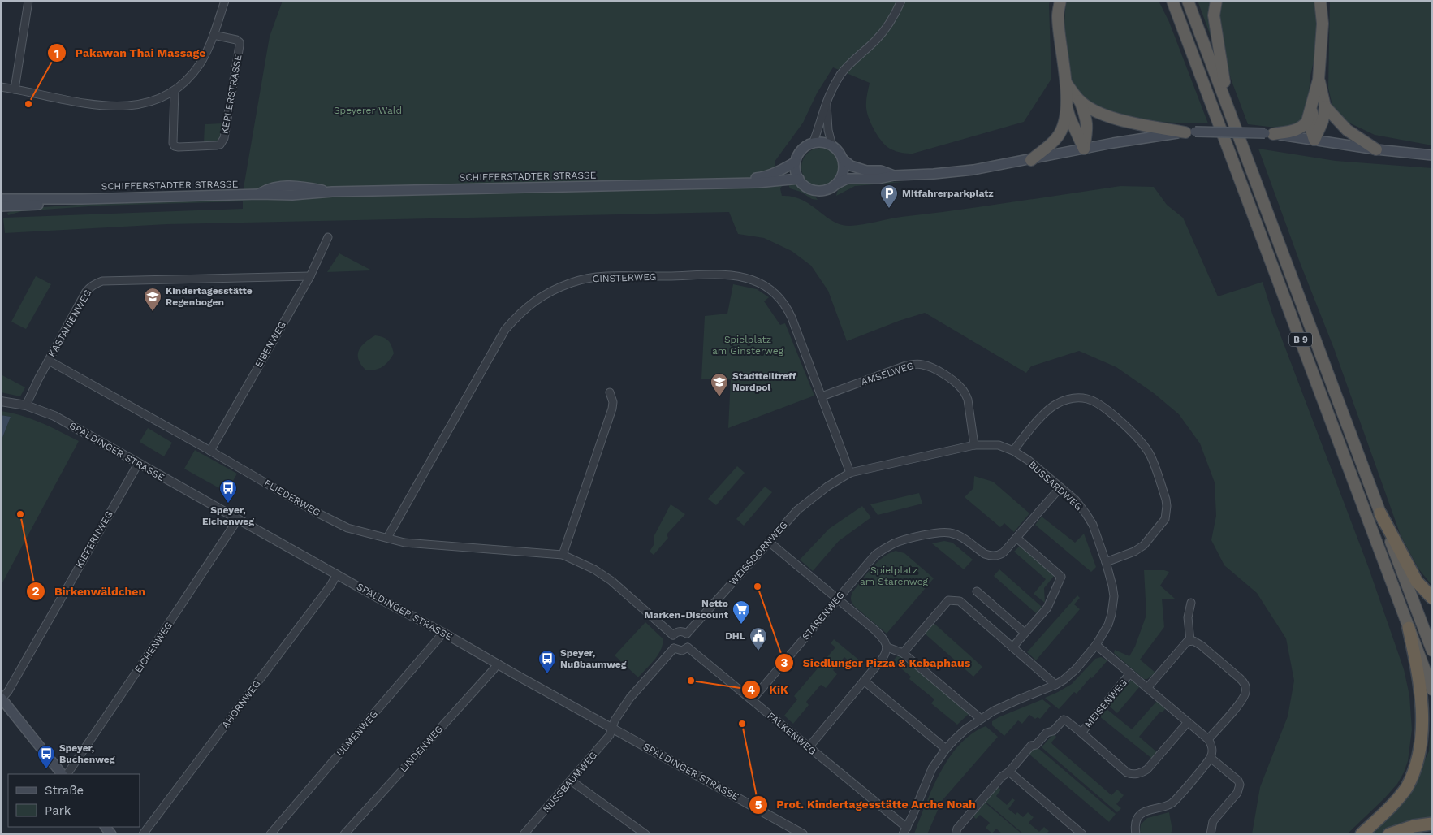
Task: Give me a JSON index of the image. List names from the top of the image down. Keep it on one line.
{"streets":{"highway":["B 9"],"main road":["SCHIFFERSTADTER STRASSE"],"street":["KEPLERSTRASSE","GINSTERWEG","KASTANIENWEG","EIBENWEG","AMSELWEG","SPALDINGER STRASSE","BUSSARDWEG","FLIEDERWEG","KIEFERNWEG","WEISSDORNWEG","STARENWEG","EICHENWEG","MEISENWEG","AHORNWEG","ULMENWEG","FALKENWEG","LINDENWEG","NUSSBAUMWEG"]},"crossings":[["GINSTERWEG","AMSELWEG"],["GINSTERWEG","BUSSARDWEG"],["GINSTERWEG","FLIEDERWEG"],["GINSTERWEG","WEISSDORNWEG"],["KASTANIENWEG","EIBENWEG"],["KASTANIENWEG","SPALDINGER STRASSE"],["KASTANIENWEG","FLIEDERWEG"],["EIBENWEG","FLIEDERWEG"],["AMSELWEG","BUSSARDWEG"],["SPALDINGER STRASSE","KIEFERNWEG"],["SPALDINGER STRASSE","EICHENWEG"],["SPALDINGER STRASSE","AHORNWEG"],["SPALDINGER STRASSE","ULMENWEG"],["SPALDINGER STRASSE","LINDENWEG"],["SPALDINGER STRASSE","NUSSBAUMWEG"],["BUSSARDWEG","WEISSDORNWEG"],["BUSSARDWEG","STARENWEG"],["BUSSARDWEG","MEISENWEG"],["BUSSARDWEG","FALKENWEG"],["FLIEDERWEG","WEISSDORNWEG"],["FLIEDERWEG","FALKENWEG"],["WEISSDORNWEG","FALKENWEG"],["STARENWEG","FALKENWEG"]],"parks":["Speyerer Wald","Spielplatz am Ginsterweg","Spielplatz am Starenweg"],"places":{"other":["Pakawan Thai Massage","Birkenwäldchen","Siedlunger Pizza & Kebaphaus","KiK","Prot. Kindertagesstätte Arche Noah"],"parking":["Mitfahrerparkplatz"],"school or university":["Kindertagesstätte Regenbogen","Stadtteiltreff Nordpol"],"bus stop":["Speyer, Eichenweg","Speyer, Nußbaumweg","Speyer, Buchenweg"],"supermarket":["Netto Marken-Discount"],"public building":["DHL"]},"legend":["Straße","Park"]}
